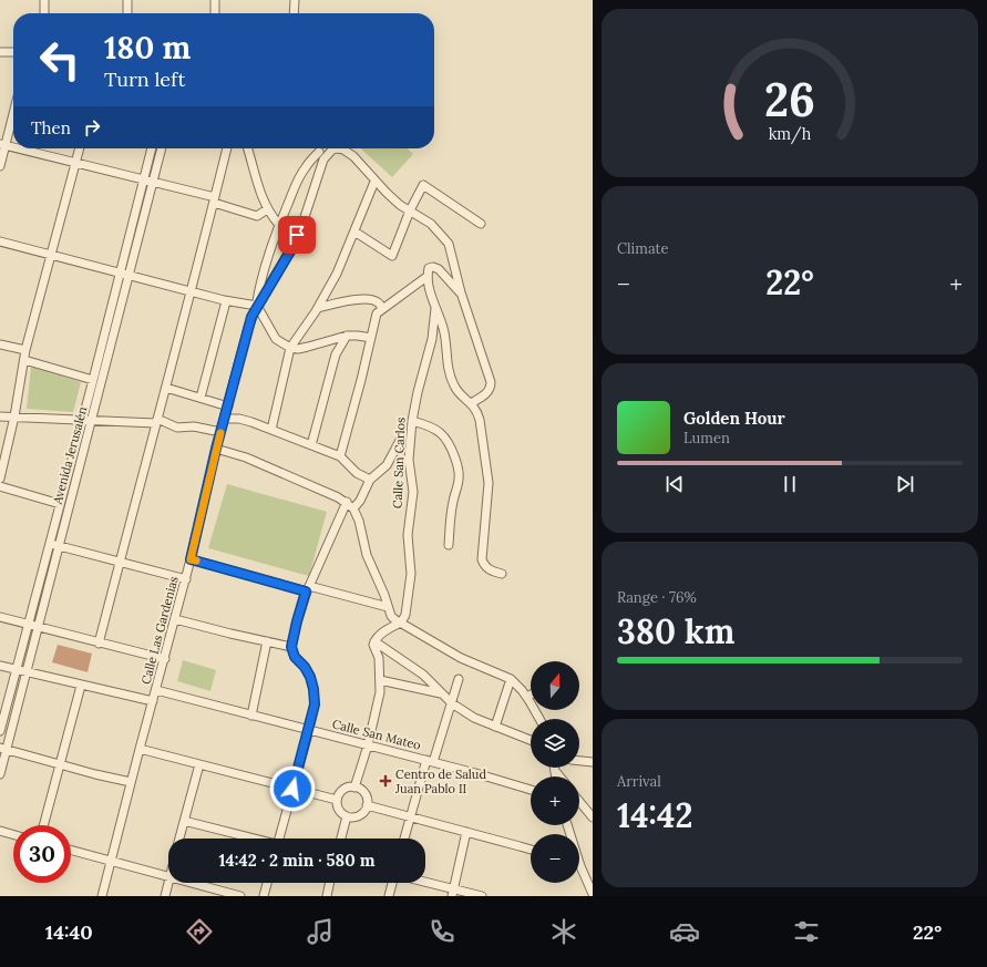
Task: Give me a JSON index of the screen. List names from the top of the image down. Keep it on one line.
{"streets":{"street":["Avenida Jerusalén","Calle San Carlos","Calle Las Gardenias","Calle San Mateo"]},"crossings":[["Calle Las Gardenias","Calle San Mateo"]],"places":{"health":["Centro de Salud Juan Pablo II"]},"north":"top","page":{"turn":["180 m","Turn left"],"then":"Then","tile":["Climate",["Range · 76%","380 km"],["Arrival","14:42"]],"heat":["−","22°","+"],"song":["Golden Hour","Lumen"],"map_buttons":["+","−"],"limit":"30","trip":"14:42 · 2 min · 580 m","tabs":["14:40","22°"],"gauge":["26","km/h"]}}
